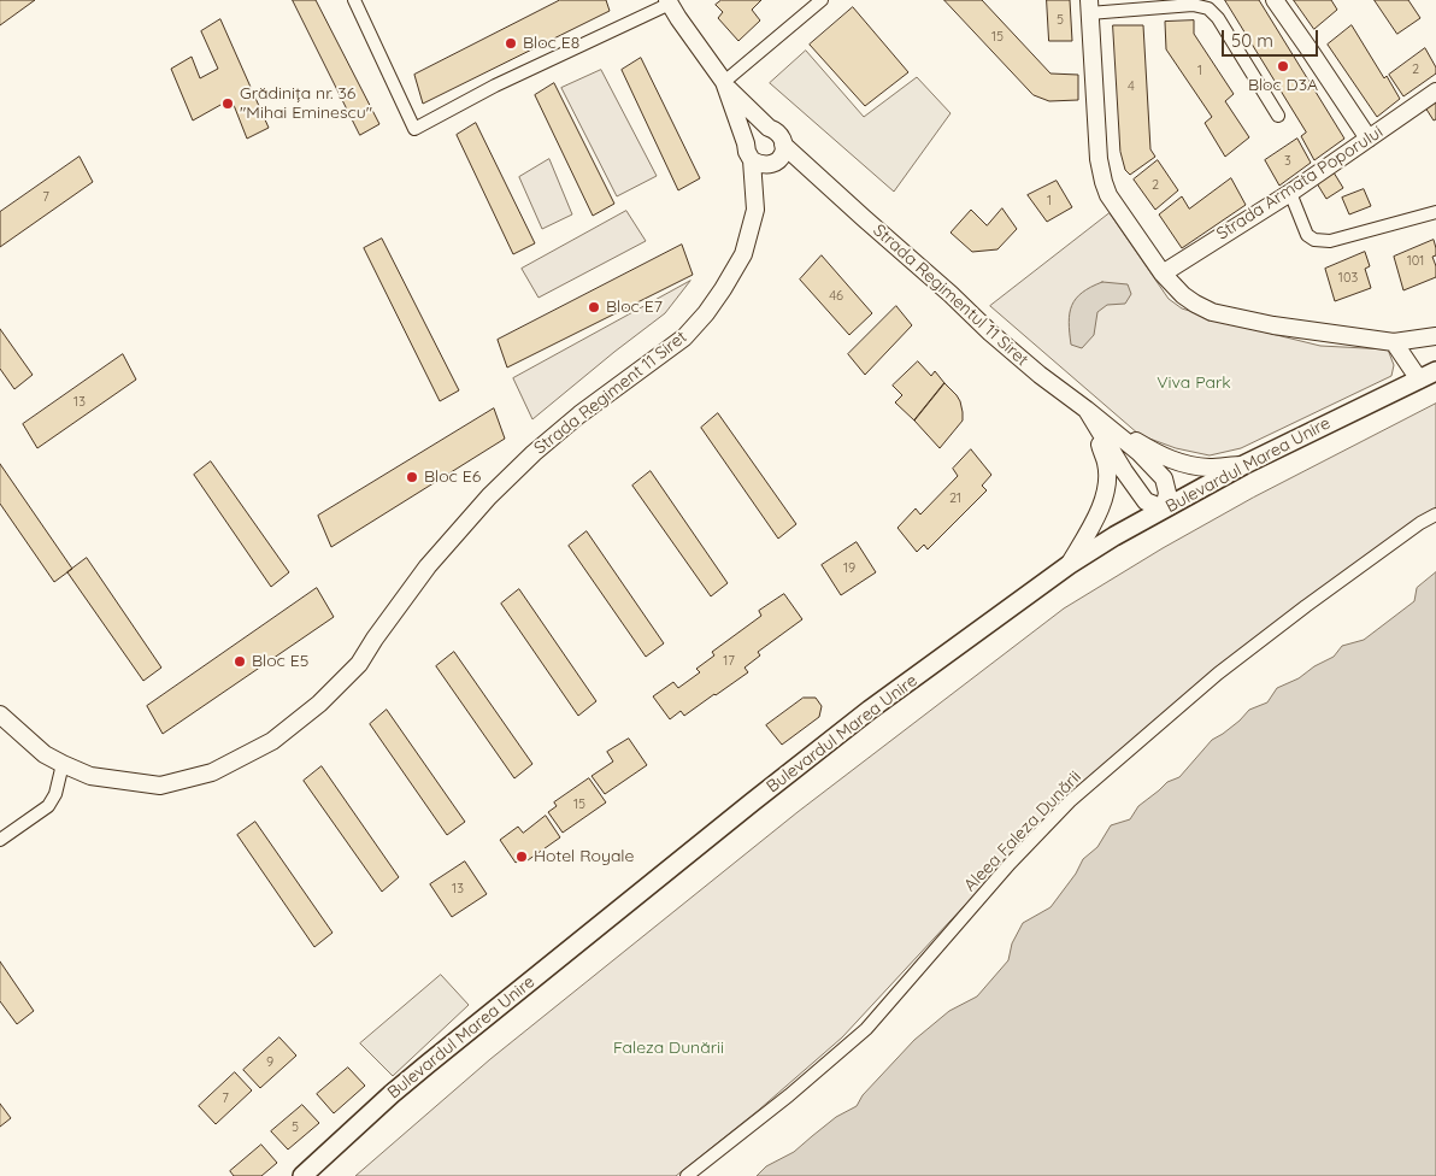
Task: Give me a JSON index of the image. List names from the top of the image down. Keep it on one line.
{"streets":{"main road":["Bulevardul Marea Unire"],"street":["Strada Armata Poporului","Strada Regimentul 11 Siret","Strada Regiment 11 Siret","Aleea Faleza Dunării"]},"crossings":[["Strada Regimentul 11 Siret","Strada Regiment 11 Siret"]],"parks":["Viva Park","Faleza Dunării"],"places":["Bloc E8","Bloc D3A","Grădinița nr. 36 \"Mihai Eminescu\"","Bloc E7","Bloc E6","Bloc E5","Hotel Royale"],"house_numbers":["5","15","2","1","4","3","2","7","1","101","103","46","13","21","19","17","15","13","9","7","5"],"scale_bar":"50 m"}
